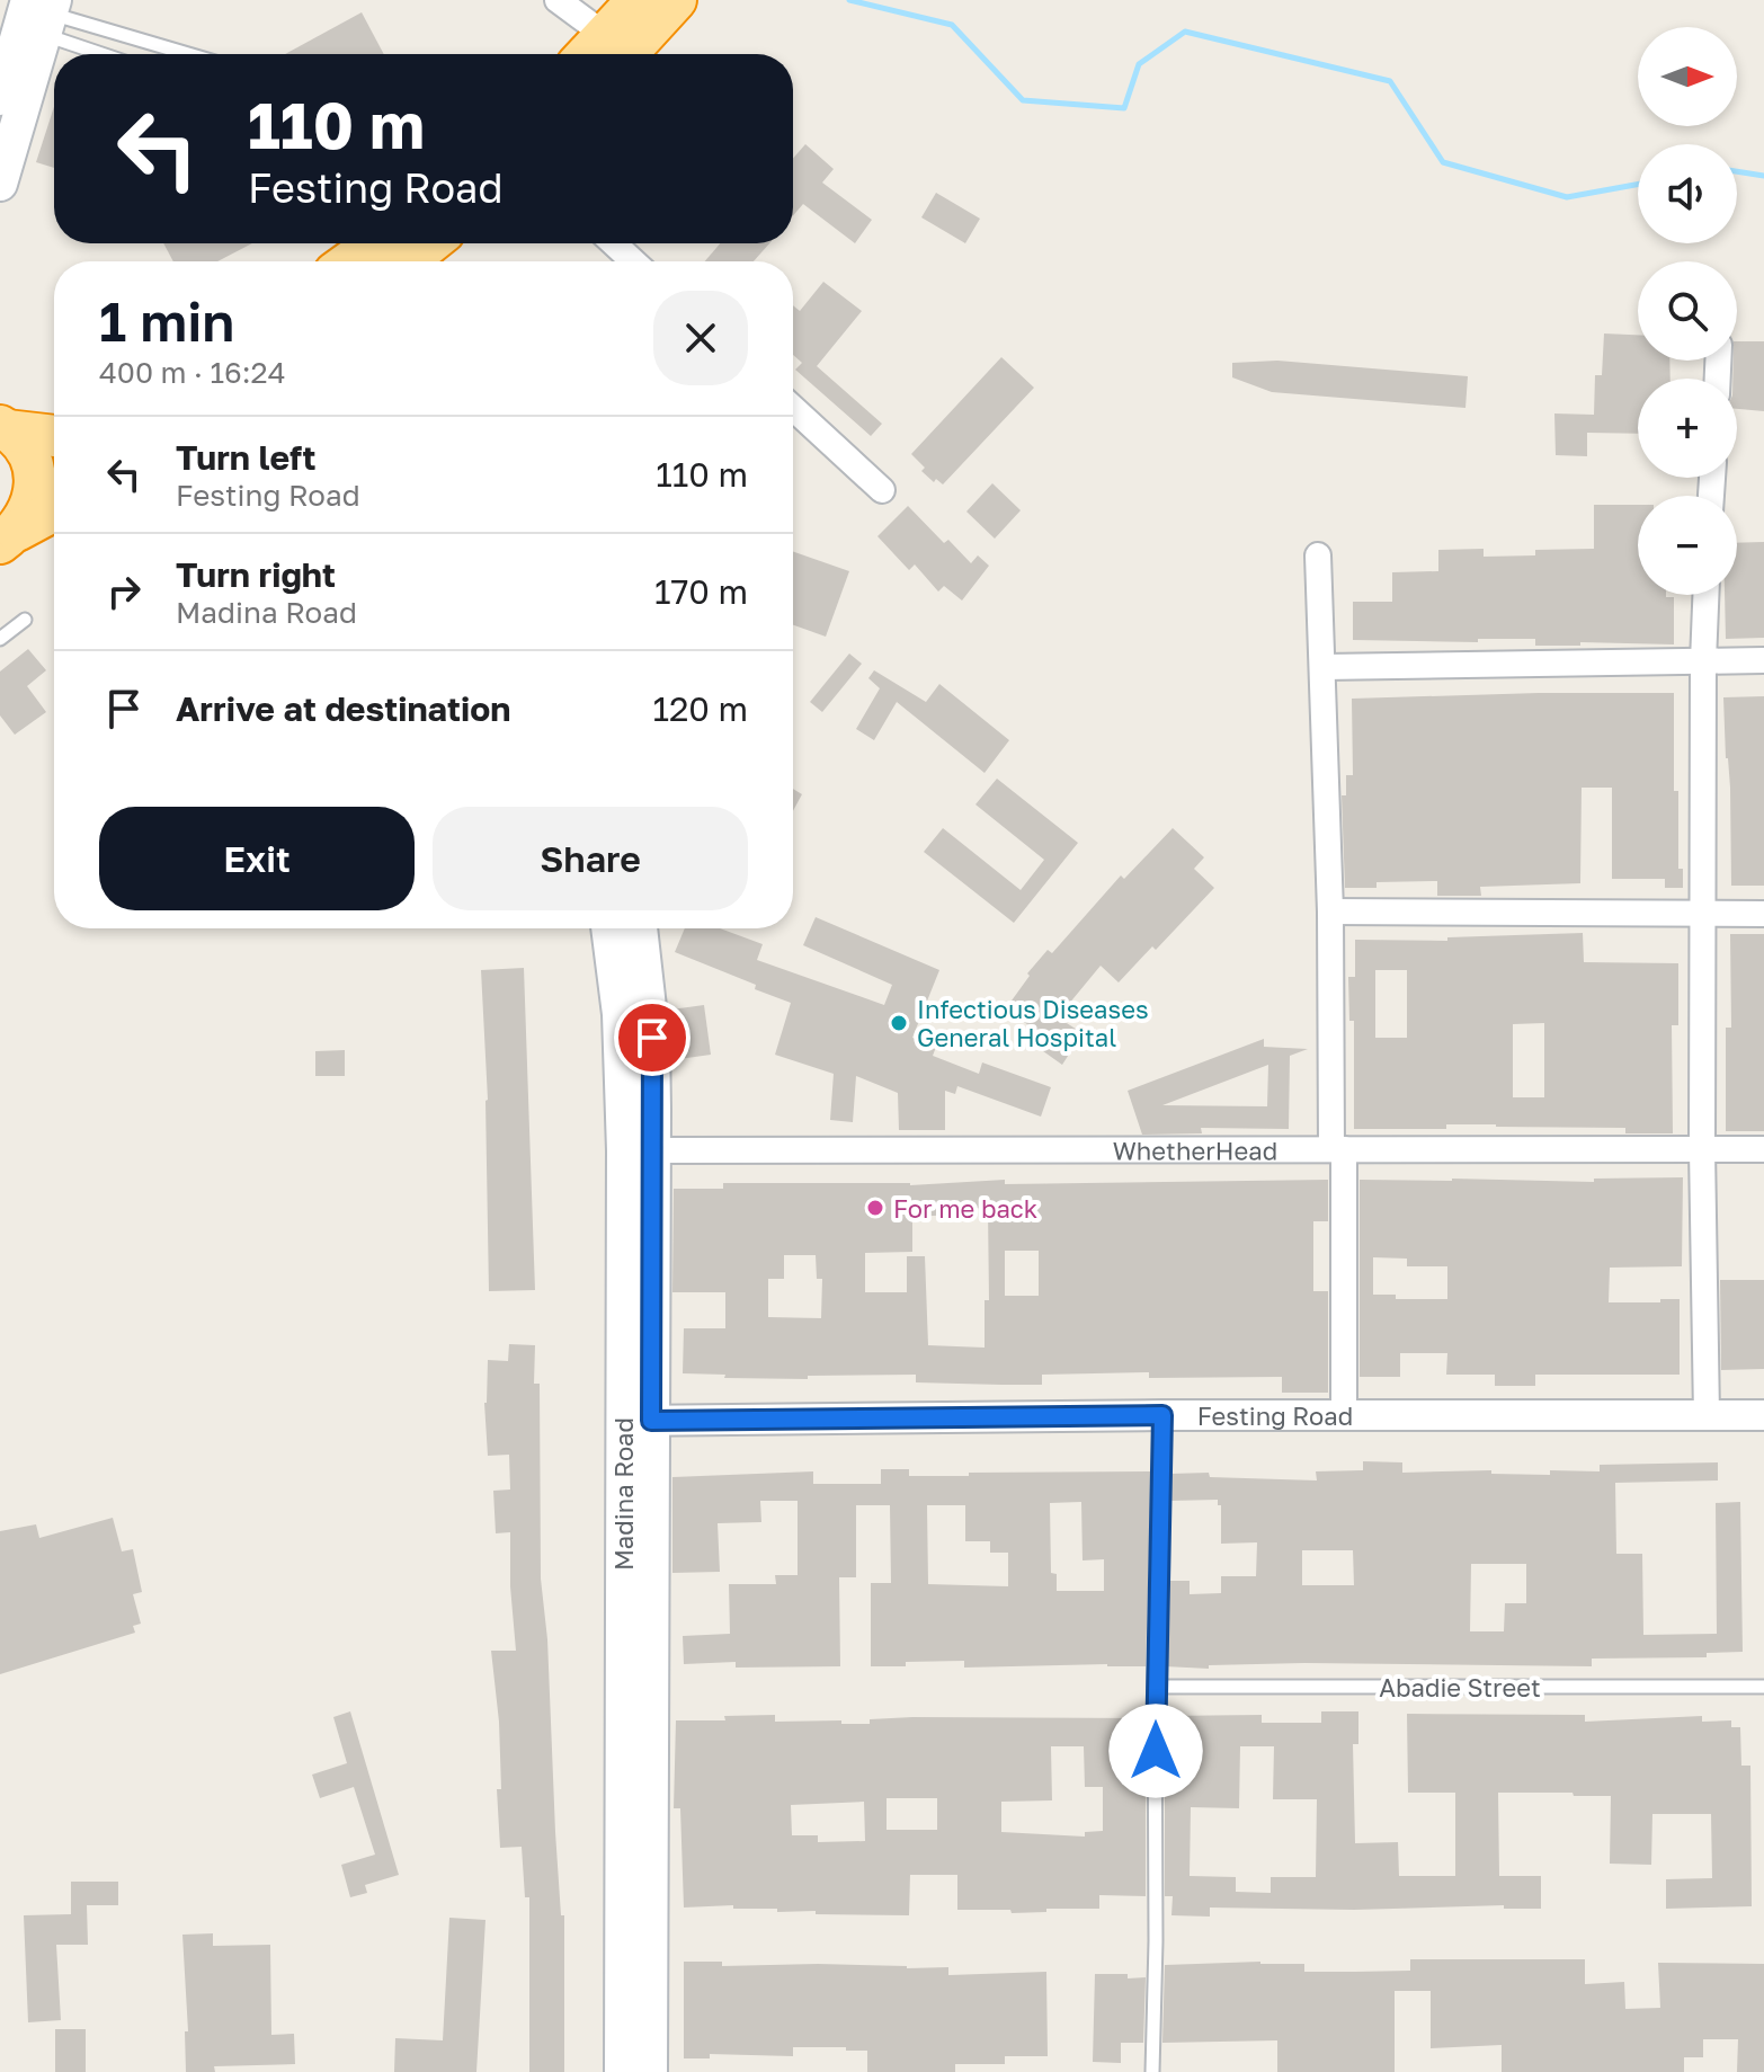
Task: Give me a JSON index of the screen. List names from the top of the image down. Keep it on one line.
{"streets":{"main road":["Madina Road"],"street":["WhetherHead","Festing Road"],"lane":["Abadie Street"]},"crossings":[["WhetherHead","Madina Road"],["Festing Road","Madina Road"]],"places":["Infectious Diseases General Hospital","For me back"],"north":"right","page":{"map_buttons":["+","−"],"turn":["110 m","Festing Road"],"heading":["1 min","400 m · 16:24"],"list":[{"name":"Turn left","note":"Festing Road","value":"110 m"},{"name":"Turn right","note":"Madina Road","value":"170 m"},{"name":"Arrive at destination","value":"120 m"}],"buttons":["Exit","Share"]}}
